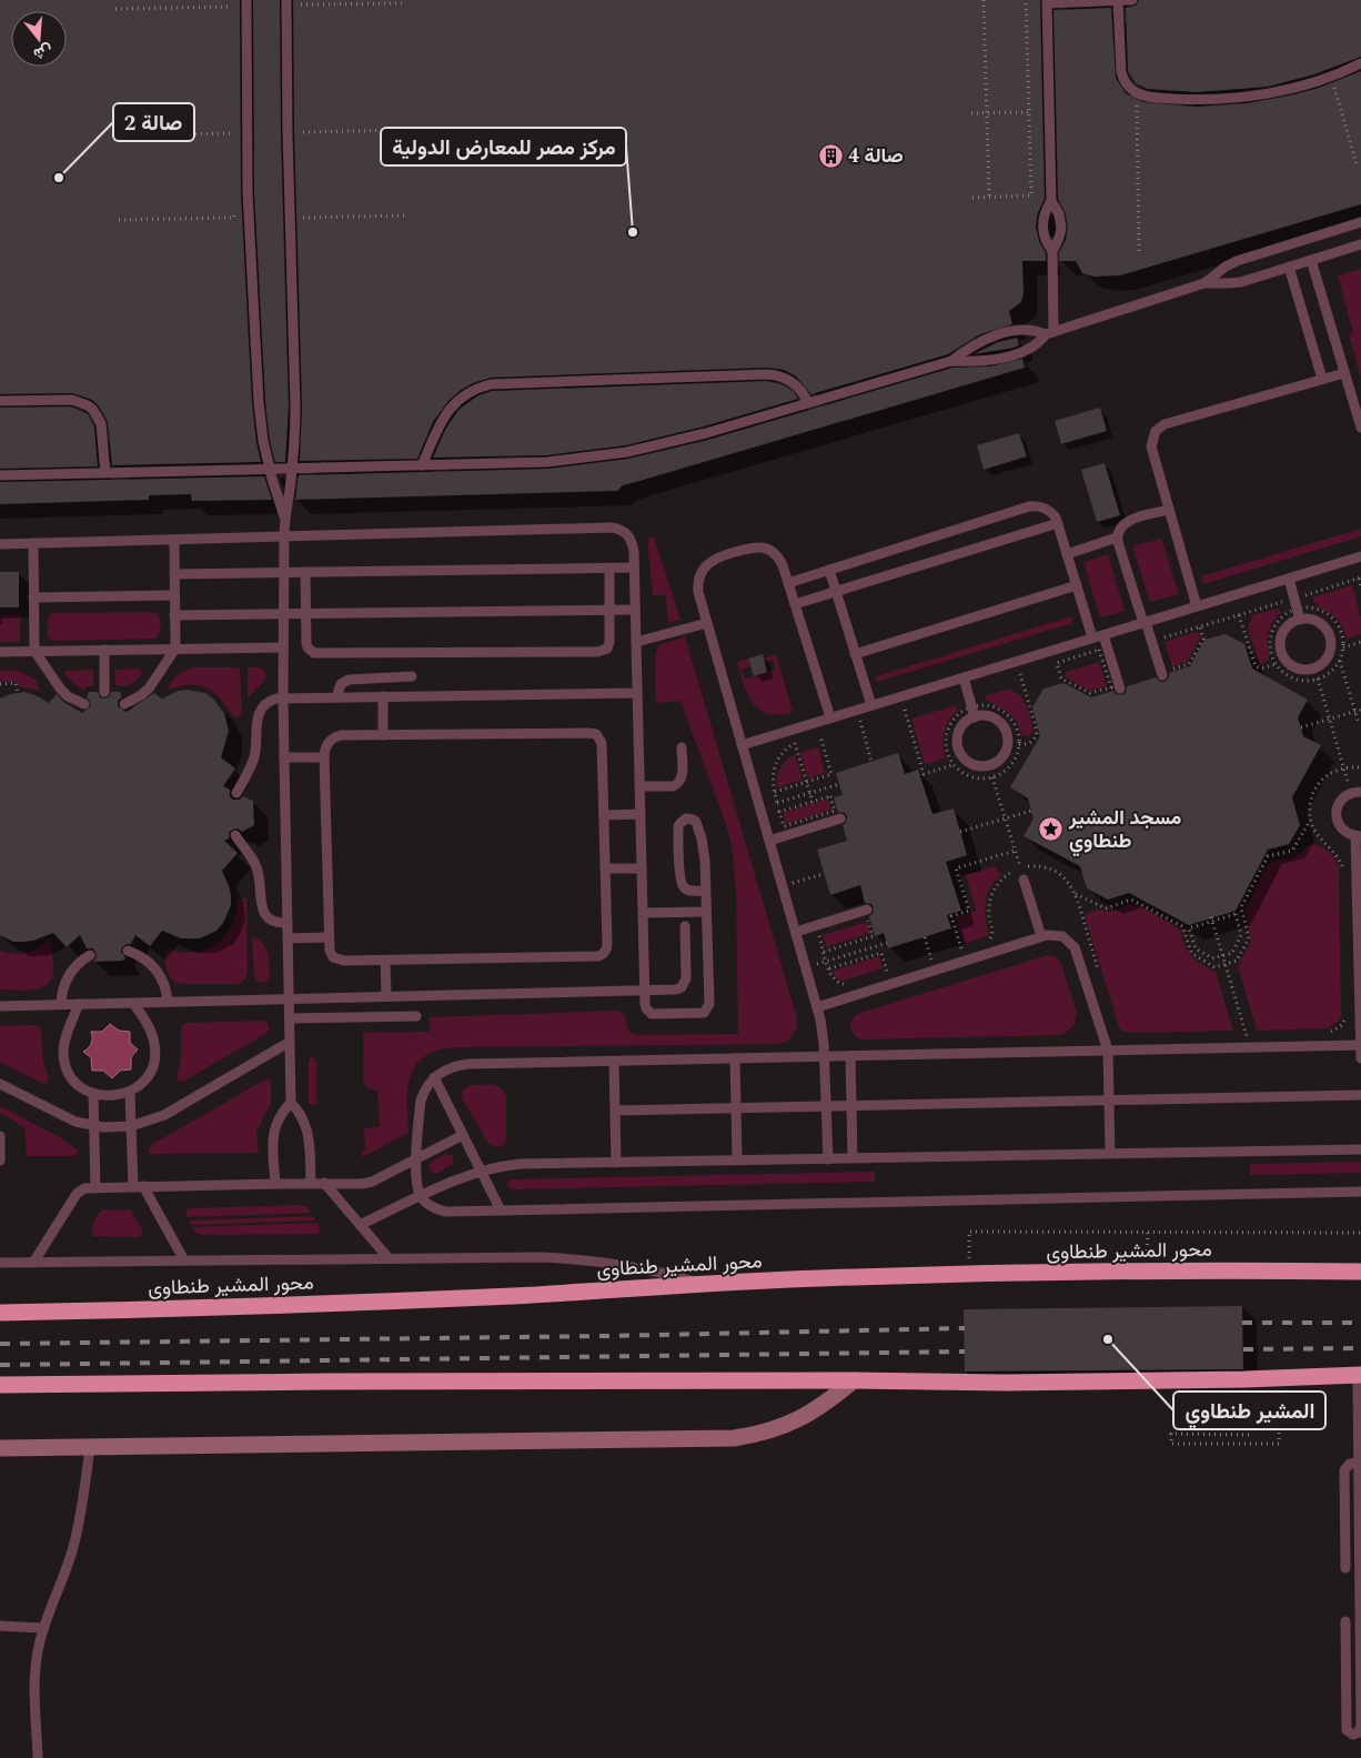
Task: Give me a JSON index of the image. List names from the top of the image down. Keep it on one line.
{"streets":{"highway":["محور المشير طنطاوى"]},"places":{"building":["صالة 4"],"other":["صالة 2","مركز مصر للمعارض الدولية","المشير طنطاوي"],"place":["مسجد المشير طنطاوي"]},"north":"bottom"}
